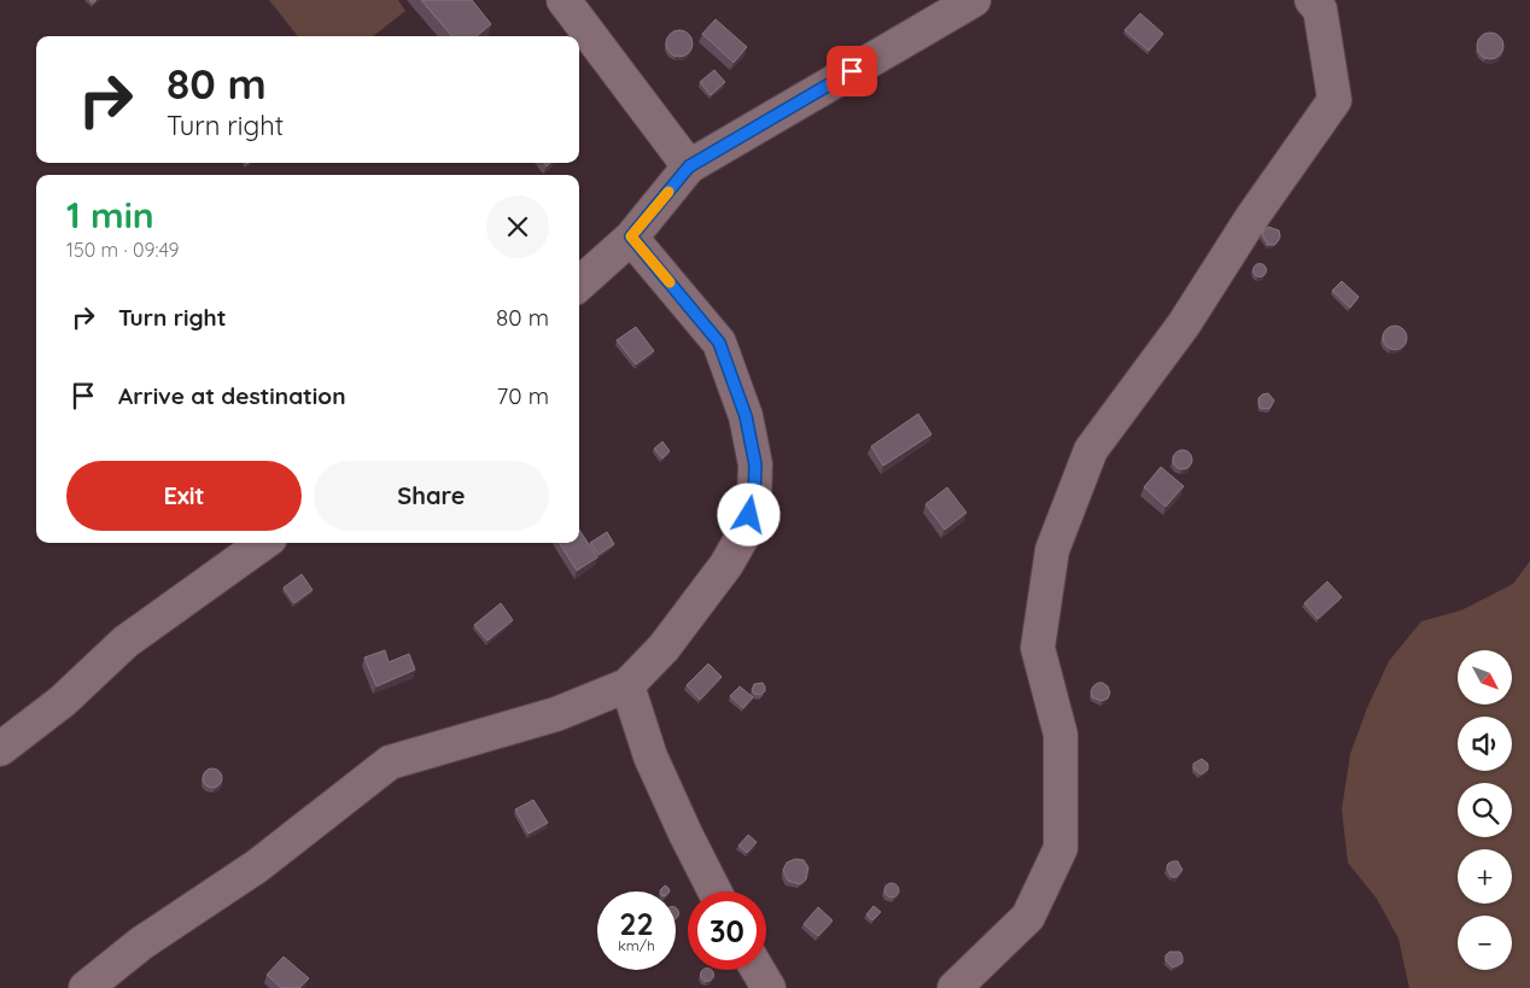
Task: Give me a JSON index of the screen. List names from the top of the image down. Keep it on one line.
{"north":"bottom right","page":{"turn":["80 m","Turn right"],"heading":["1 min","150 m · 09:49"],"list":[{"name":"Turn right","value":"80 m"},{"name":"Arrive at destination","value":"70 m"}],"buttons":["Exit","Share"],"map_buttons":["+","−"],"speed":"22 km/h","limit":"30"}}
